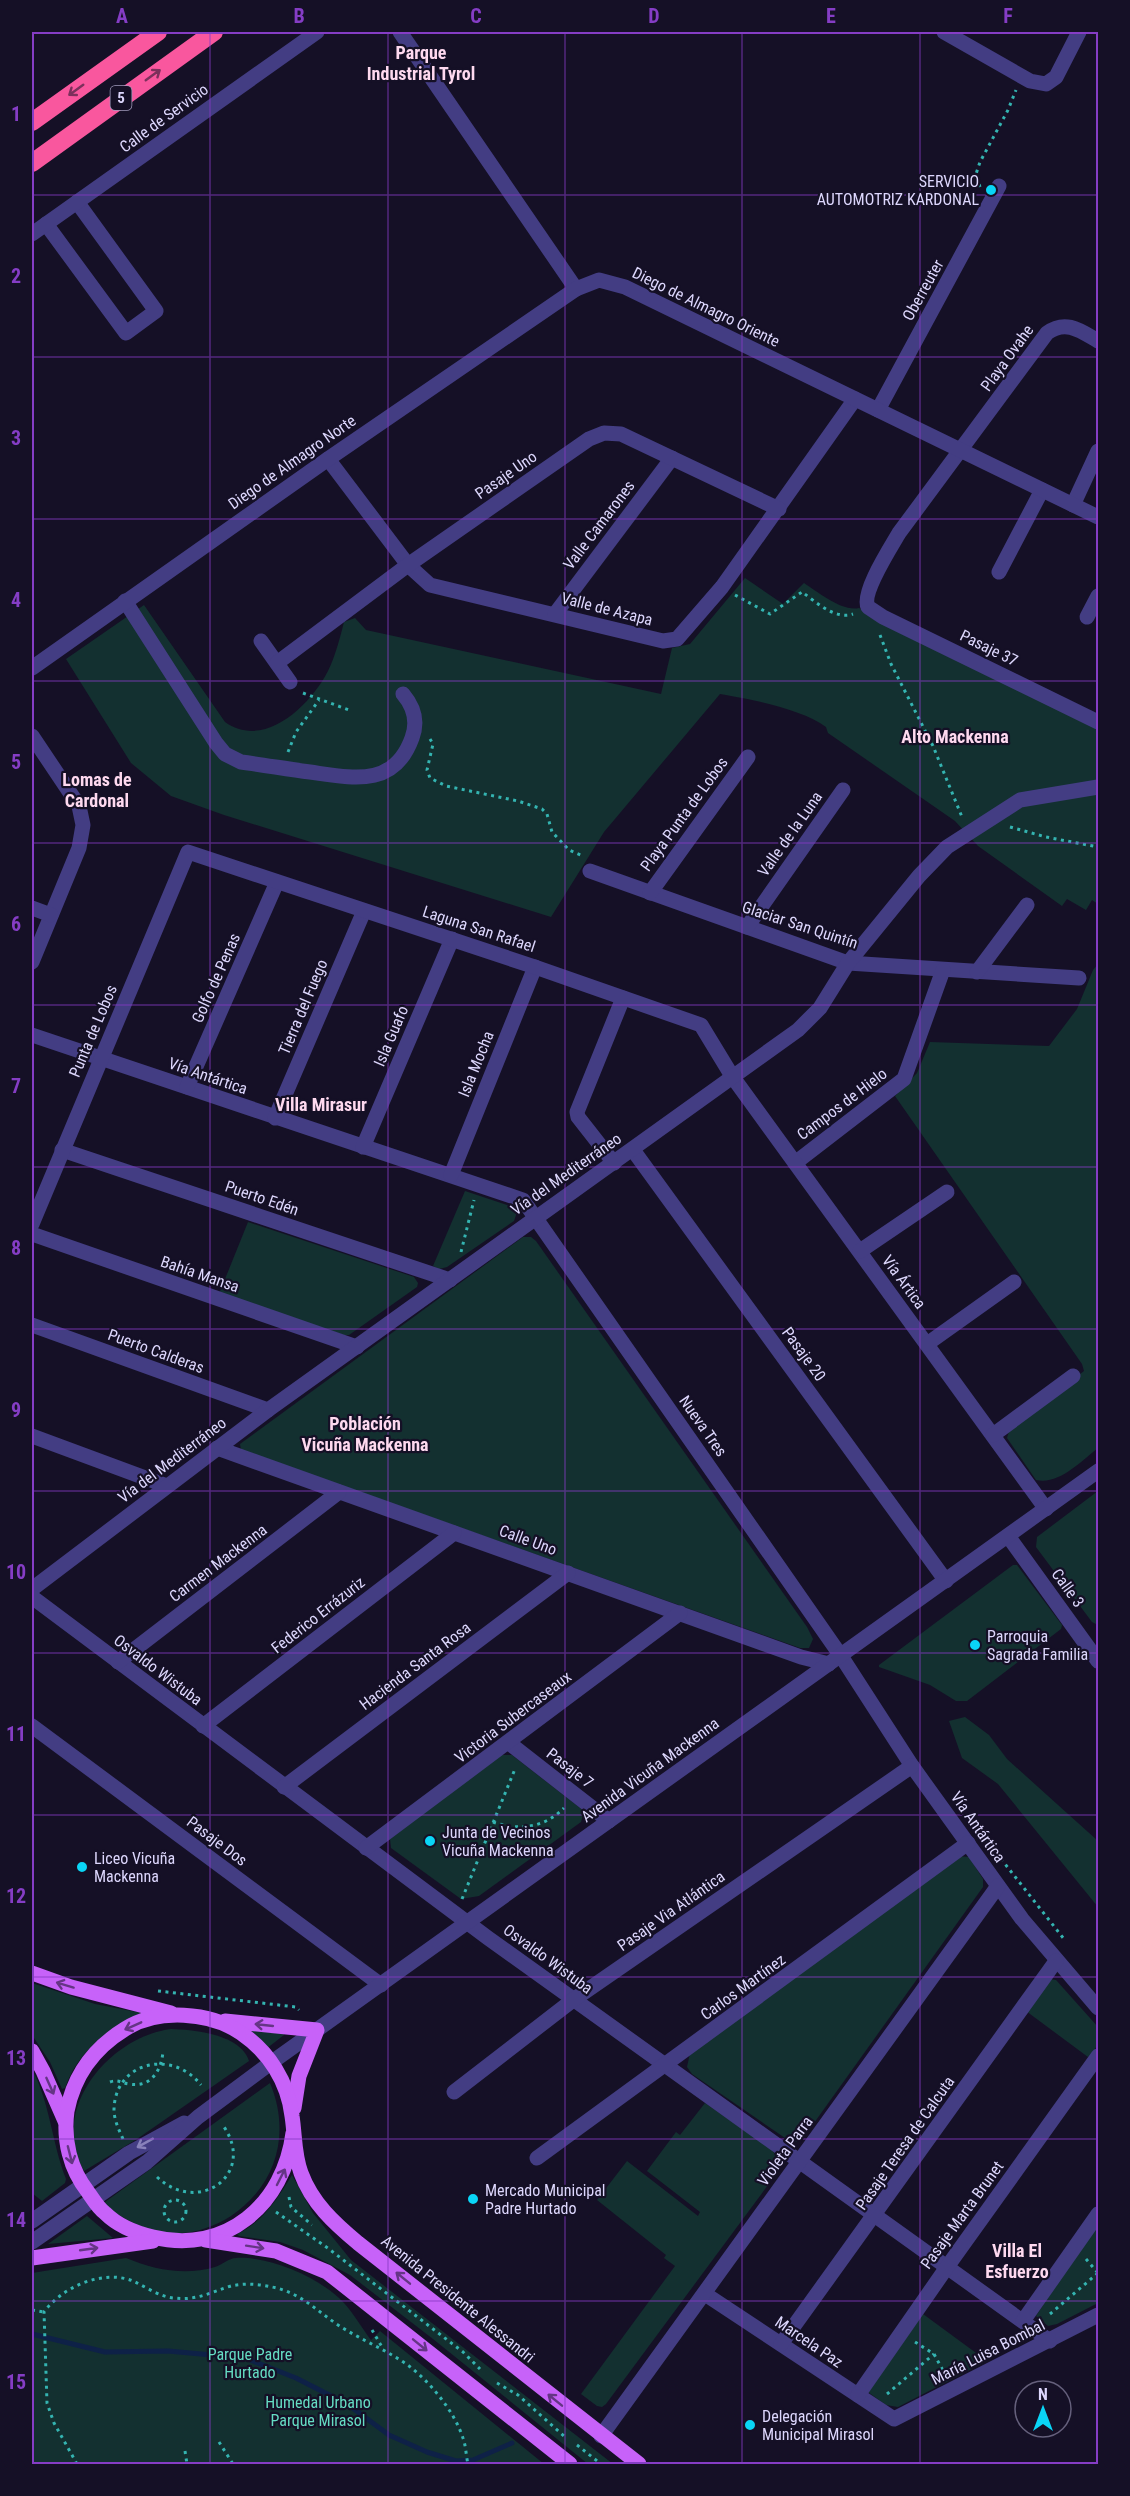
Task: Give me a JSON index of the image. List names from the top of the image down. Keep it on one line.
{"streets":{"highway":["5"],"main road":["Avenida Presidente Alessandri"],"street":["Calle de Servicio","Oberreuter","Diego de Almagro Oriente","Playa Ovahe","Diego de Almagro Norte","Pasaje Uno","Valle Camarones","Valle de Azapa","Pasaje 37","Playa Punta de Lobos","Valle de la Luna","Glaciar San Quintín","Laguna San Rafael","Golfo de Penas","Tierra del Fuego","Punta de Lobos","Isla Guafo","Isla Mocha","Vía Antártica","Campos de Hielo","Vía del Mediterráneo","Puerto Edén","Bahía Mansa","Vía Ártica","Puerto Calderas","Pasaje 20","Nueva Tres","Calle Uno","Carmen Mackenna","Calle 3","Federico Errázuriz","Hacienda Santa Rosa","Osvaldo Wistuba","Victoria Subercaseaux","Pasaje 7","Avenida Vicuña Mackenna","Pasaje Dos","Pasaje Via Atlántica","Carlos Martínez","Pasaje Teresa de Calcuta","Violeta Parra","Pasaje Marta Brunet","Marcela Paz","María Luisa Bombal"]},"crossings":[["Oberreuter","Diego de Almagro Oriente"],["Diego de Almagro Oriente","Playa Ovahe"],["Diego de Almagro Oriente","Diego de Almagro Norte"],["Diego de Almagro Oriente","Valle de Azapa"],["Playa Ovahe","Pasaje 37"],["Diego de Almagro Norte","Valle de Azapa"],["Pasaje Uno","Valle Camarones"],["Pasaje Uno","Valle de Azapa"],["Valle Camarones","Valle de Azapa"],["Playa Punta de Lobos","Glaciar San Quintín"],["Valle de la Luna","Glaciar San Quintín"],["Glaciar San Quintín","Campos de Hielo"],["Glaciar San Quintín","Vía del Mediterráneo"],["Laguna San Rafael","Golfo de Penas"],["Laguna San Rafael","Tierra del Fuego"],["Laguna San Rafael","Punta de Lobos"],["Laguna San Rafael","Isla Guafo"],["Laguna San Rafael","Isla Mocha"],["Laguna San Rafael","Vía del Mediterráneo"],["Laguna San Rafael","Vía Ártica"],["Golfo de Penas","Vía Antártica"],["Tierra del Fuego","Vía Antártica"],["Punta de Lobos","Vía Antártica"],["Punta de Lobos","Puerto Edén"],["Isla Guafo","Vía Antártica"],["Isla Mocha","Vía Antártica"],["Vía Antártica","Vía del Mediterráneo"],["Vía Antártica","Nueva Tres"],["Vía Antártica","Calle Uno"],["Vía Antártica","Avenida Vicuña Mackenna"],["Vía Antártica","Pasaje Via Atlántica"],["Vía Antártica","Carlos Martínez"],["Vía Antártica","Pasaje Teresa de Calcuta"],["Vía Antártica","Violeta Parra"],["Campos de Hielo","Vía Ártica"],["Vía del Mediterráneo","Puerto Edén"],["Vía del Mediterráneo","Bahía Mansa"],["Vía del Mediterráneo","Vía Ártica"],["Vía del Mediterráneo","Puerto Calderas"],["Vía del Mediterráneo","Pasaje 20"],["Vía del Mediterráneo","Nueva Tres"],["Vía del Mediterráneo","Calle Uno"],["Vía Ártica","Avenida Vicuña Mackenna"],["Pasaje 20","Avenida Vicuña Mackenna"],["Nueva Tres","Calle Uno"],["Nueva Tres","Avenida Vicuña Mackenna"],["Calle Uno","Carmen Mackenna"],["Calle Uno","Federico Errázuriz"],["Calle Uno","Hacienda Santa Rosa"],["Calle Uno","Victoria Subercaseaux"],["Calle Uno","Avenida Vicuña Mackenna"],["Carmen Mackenna","Osvaldo Wistuba"],["Calle 3","Avenida Vicuña Mackenna"],["Federico Errázuriz","Osvaldo Wistuba"],["Hacienda Santa Rosa","Osvaldo Wistuba"],["Osvaldo Wistuba","Victoria Subercaseaux"],["Osvaldo Wistuba","Avenida Vicuña Mackenna"],["Osvaldo Wistuba","Pasaje Via Atlántica"],["Osvaldo Wistuba","Carlos Martínez"],["Osvaldo Wistuba","Pasaje Teresa de Calcuta"],["Osvaldo Wistuba","Violeta Parra"],["Osvaldo Wistuba","Pasaje Marta Brunet"],["Osvaldo Wistuba","María Luisa Bombal"],["Victoria Subercaseaux","Pasaje 7"],["Pasaje 7","Avenida Vicuña Mackenna"],["Avenida Vicuña Mackenna","Pasaje Dos"],["Avenida Vicuña Mackenna","Avenida Presidente Alessandri"],["Pasaje Teresa de Calcuta","Marcela Paz"],["Violeta Parra","Avenida Presidente Alessandri"],["Violeta Parra","Marcela Paz"],["Pasaje Marta Brunet","Marcela Paz"],["Marcela Paz","María Luisa Bombal"]],"districts":["Parque Industrial Tyrol","Alto Mackenna","Lomas de Cardonal","Villa Mirasur","Población Vicuña Mackenna","Villa El Esfuerzo"],"parks":["Parque Padre Hurtado","Humedal Urbano Parque Mirasol"],"places":["SERVICIO AUTOMOTRIZ KARDONAL","Parroquia Sagrada Familia","Junta de Vecinos Vicuña Mackenna","Liceo Vicuña Mackenna","Mercado Municipal Padre Hurtado","Delegación Municipal Mirasol"],"north":"top","grid":{"columns":["A","B","C","D","E","F"],"rows":["1","2","3","4","5","6","7","8","9","10","11","12","13","14","15"]}}
